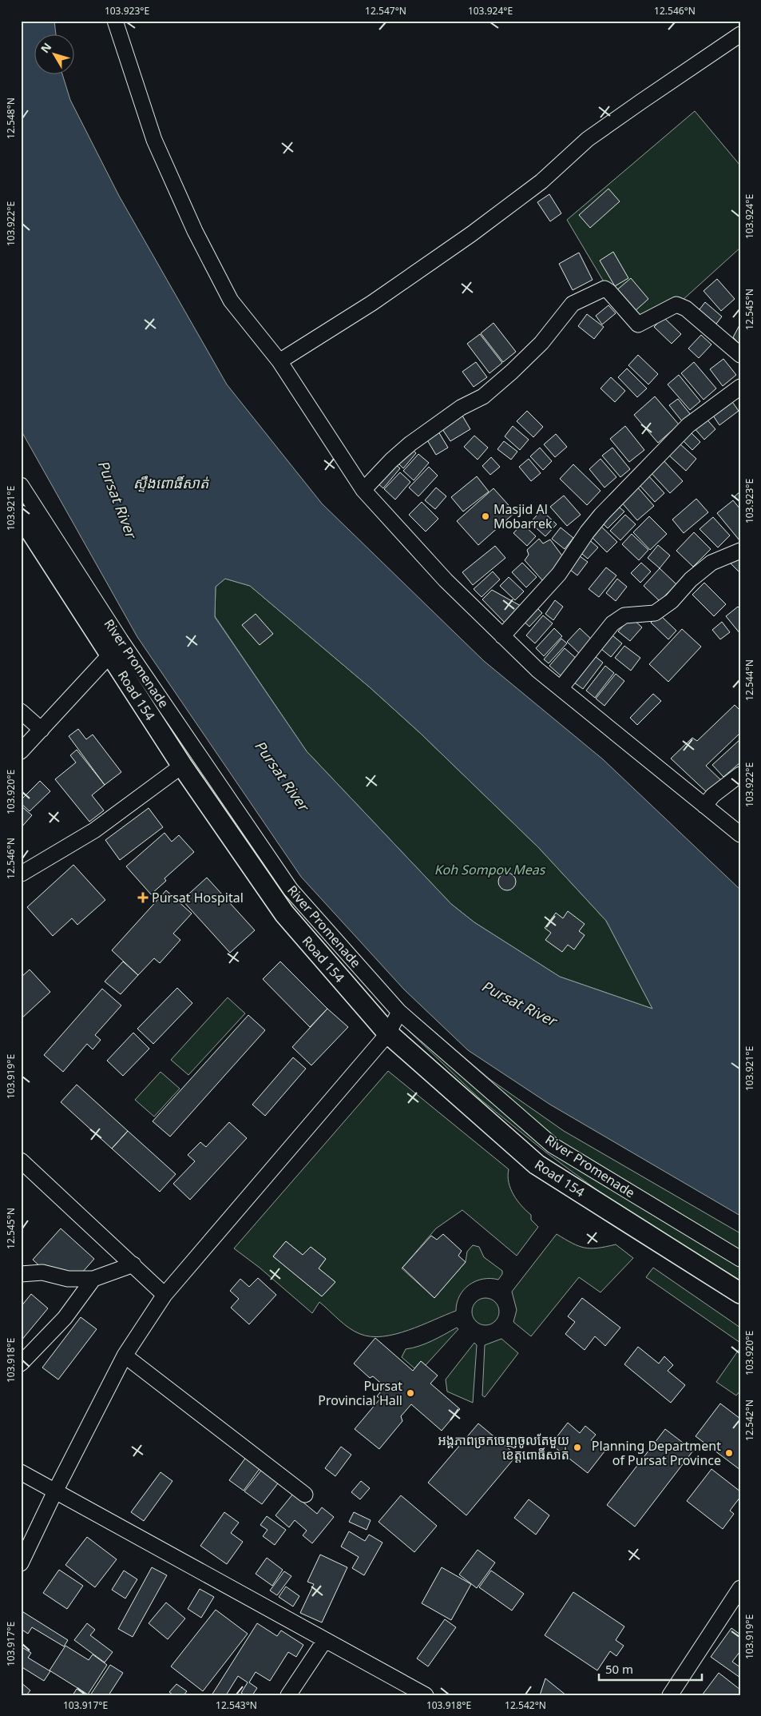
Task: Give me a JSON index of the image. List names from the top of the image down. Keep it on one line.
{"streets":{"main road":["Road 154"],"street":["River Promenade"]},"water":["ស្ទឹងពោធិ៍សាត់","Pursat River"],"parks":["Koh Sompov Meas"],"places":{"other":["Masjid Al Mobarrek","Pursat Provincial Hall","អង្គភាពច្រកចេញចូលតែមួយ ខេត្តពោធិ៍សាត់","Planning Department of Pursat Province"],"health":["Pursat Hospital"]},"scale_bar":"50 m","north":"top left","coordinates":["103.923°E","12.547°N","103.924°E","12.546°N","12.548°N","103.922°E","12.545°N","103.921°E","12.544°N","103.920°E","103.919°E","103.918°E","12.542°N","103.917°E","12.543°N"]}
